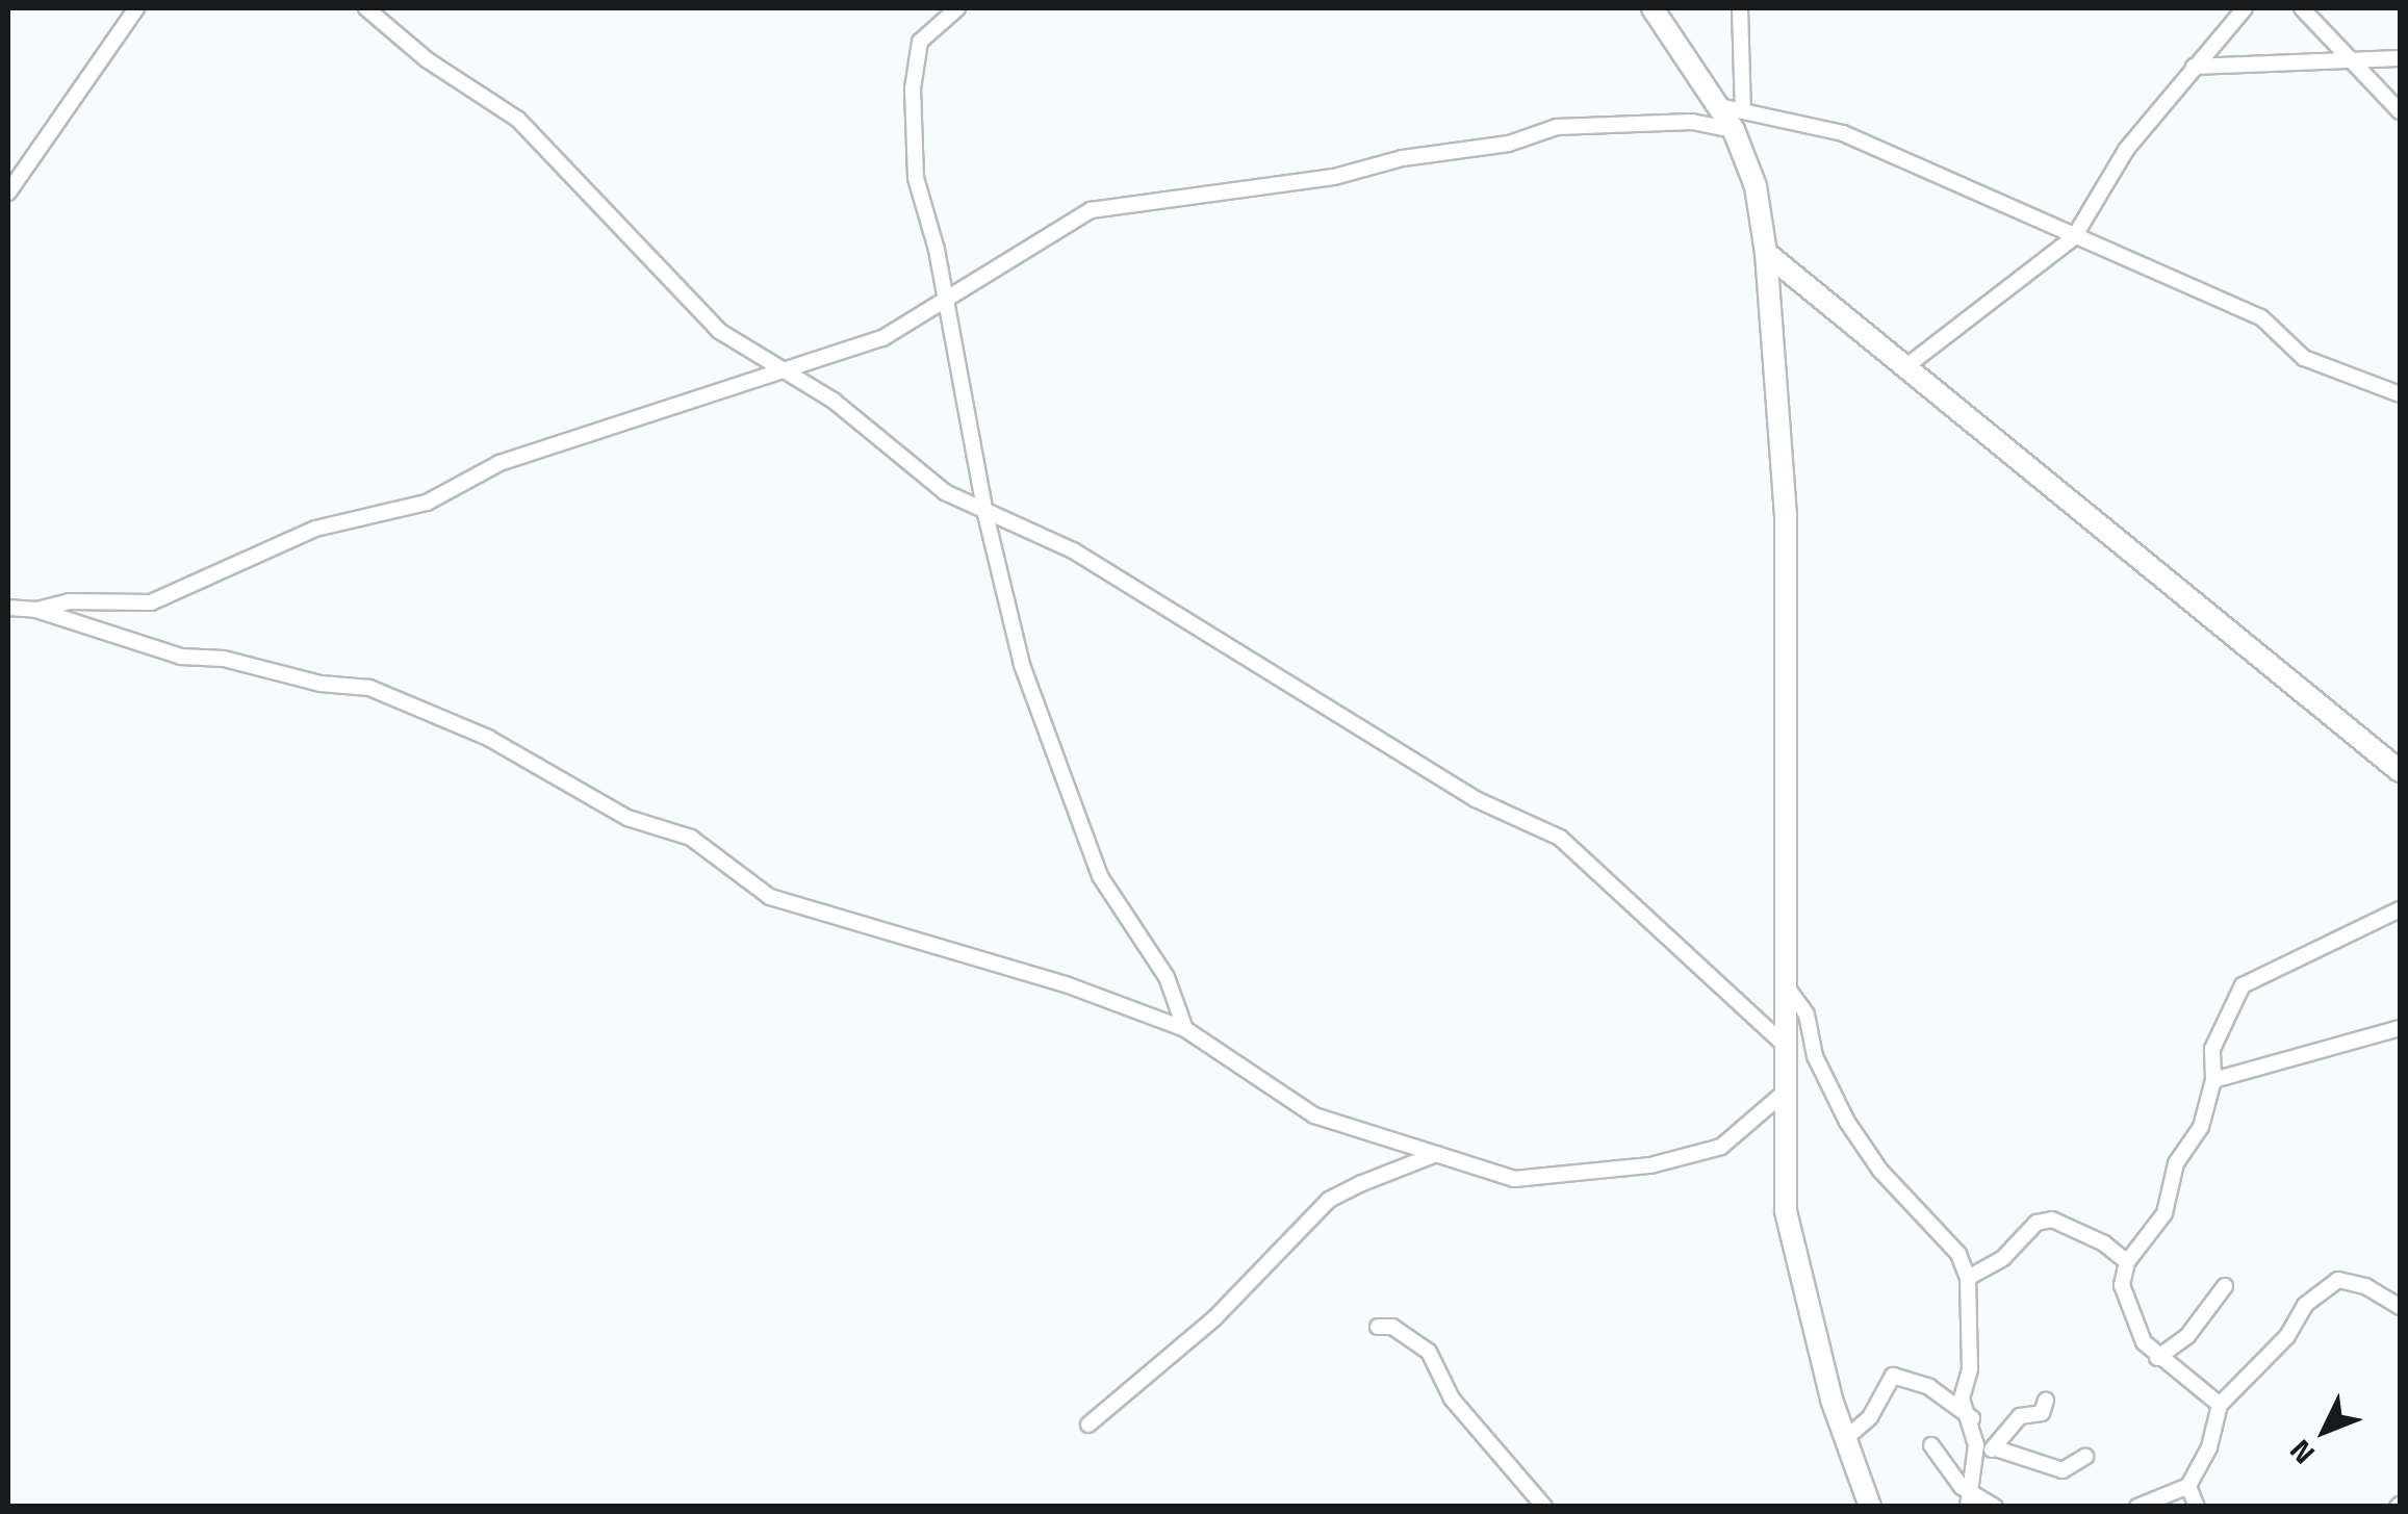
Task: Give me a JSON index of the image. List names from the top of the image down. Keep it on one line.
{"north":"bottom left"}
